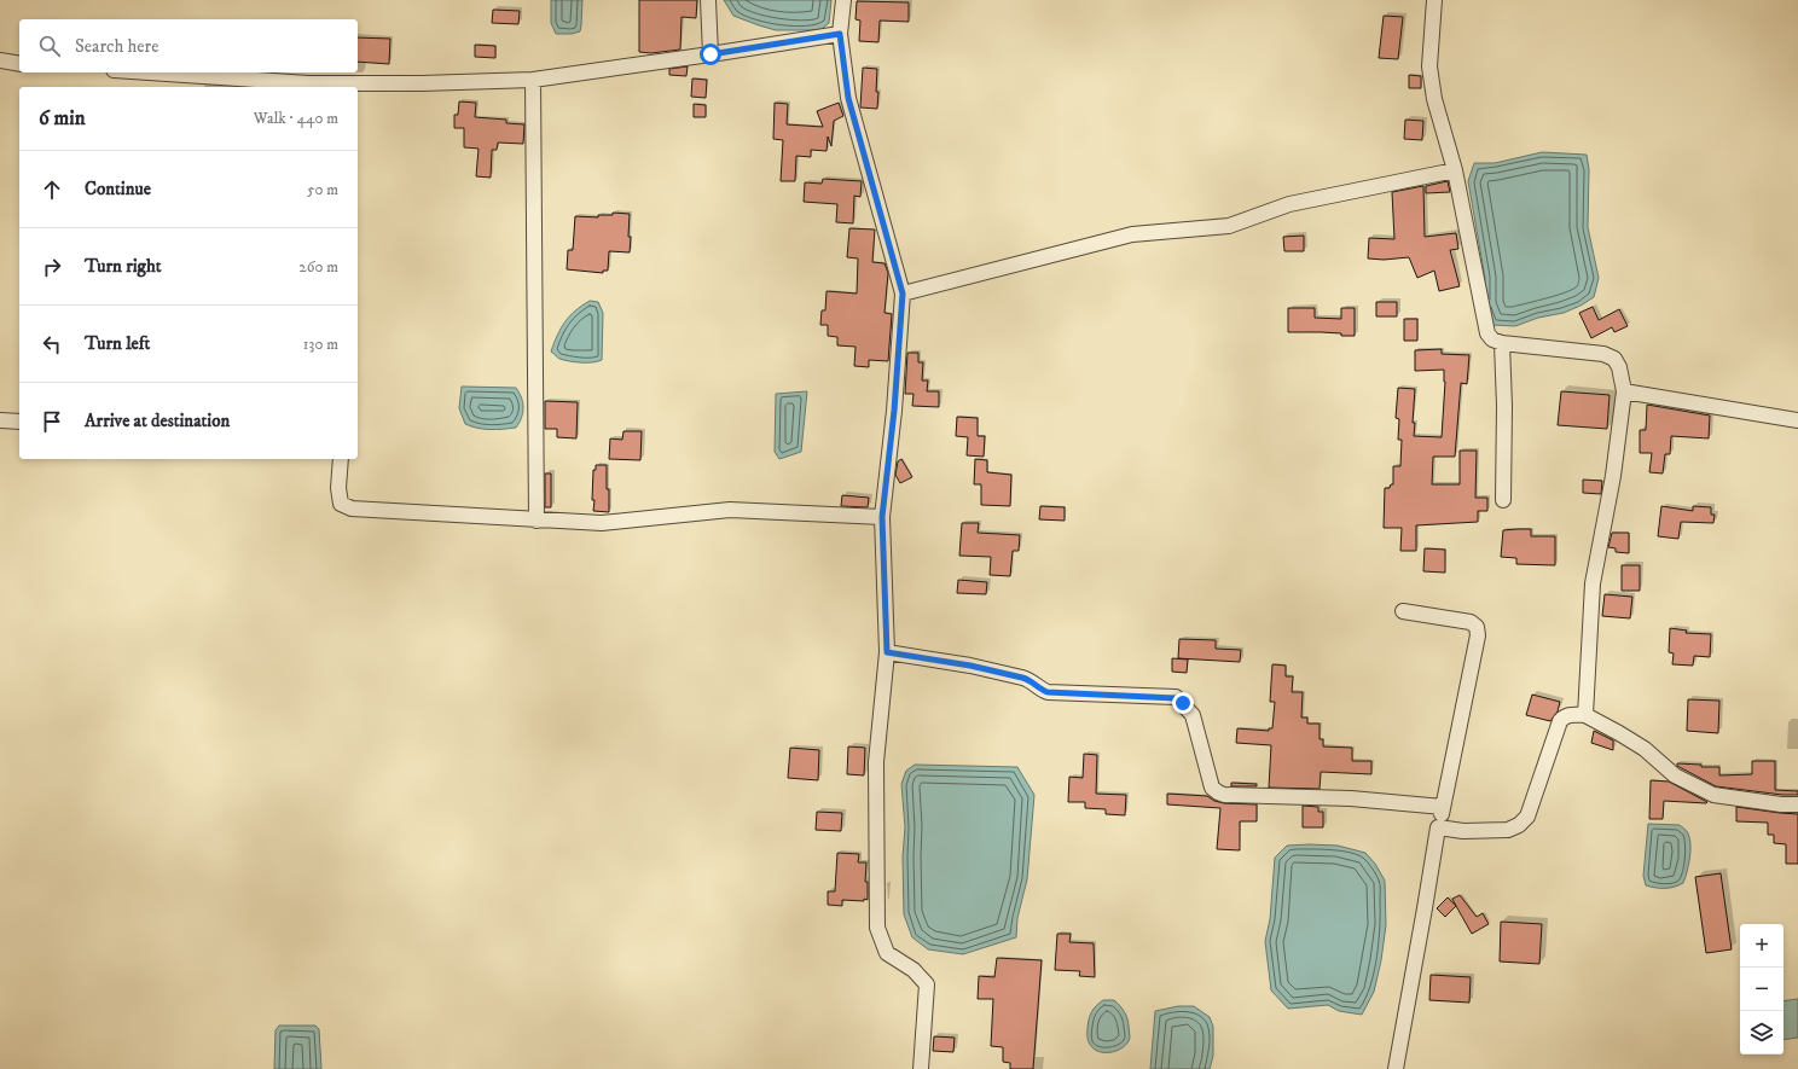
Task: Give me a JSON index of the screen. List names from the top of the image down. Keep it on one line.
{"page":{"search":"Search here","heading":["6 min","Walk · 440 m"],"list":[["Continue","50 m"],["Turn right","260 m"],["Turn left","130 m"],"Arrive at destination"],"map_buttons":["+","−"]}}
